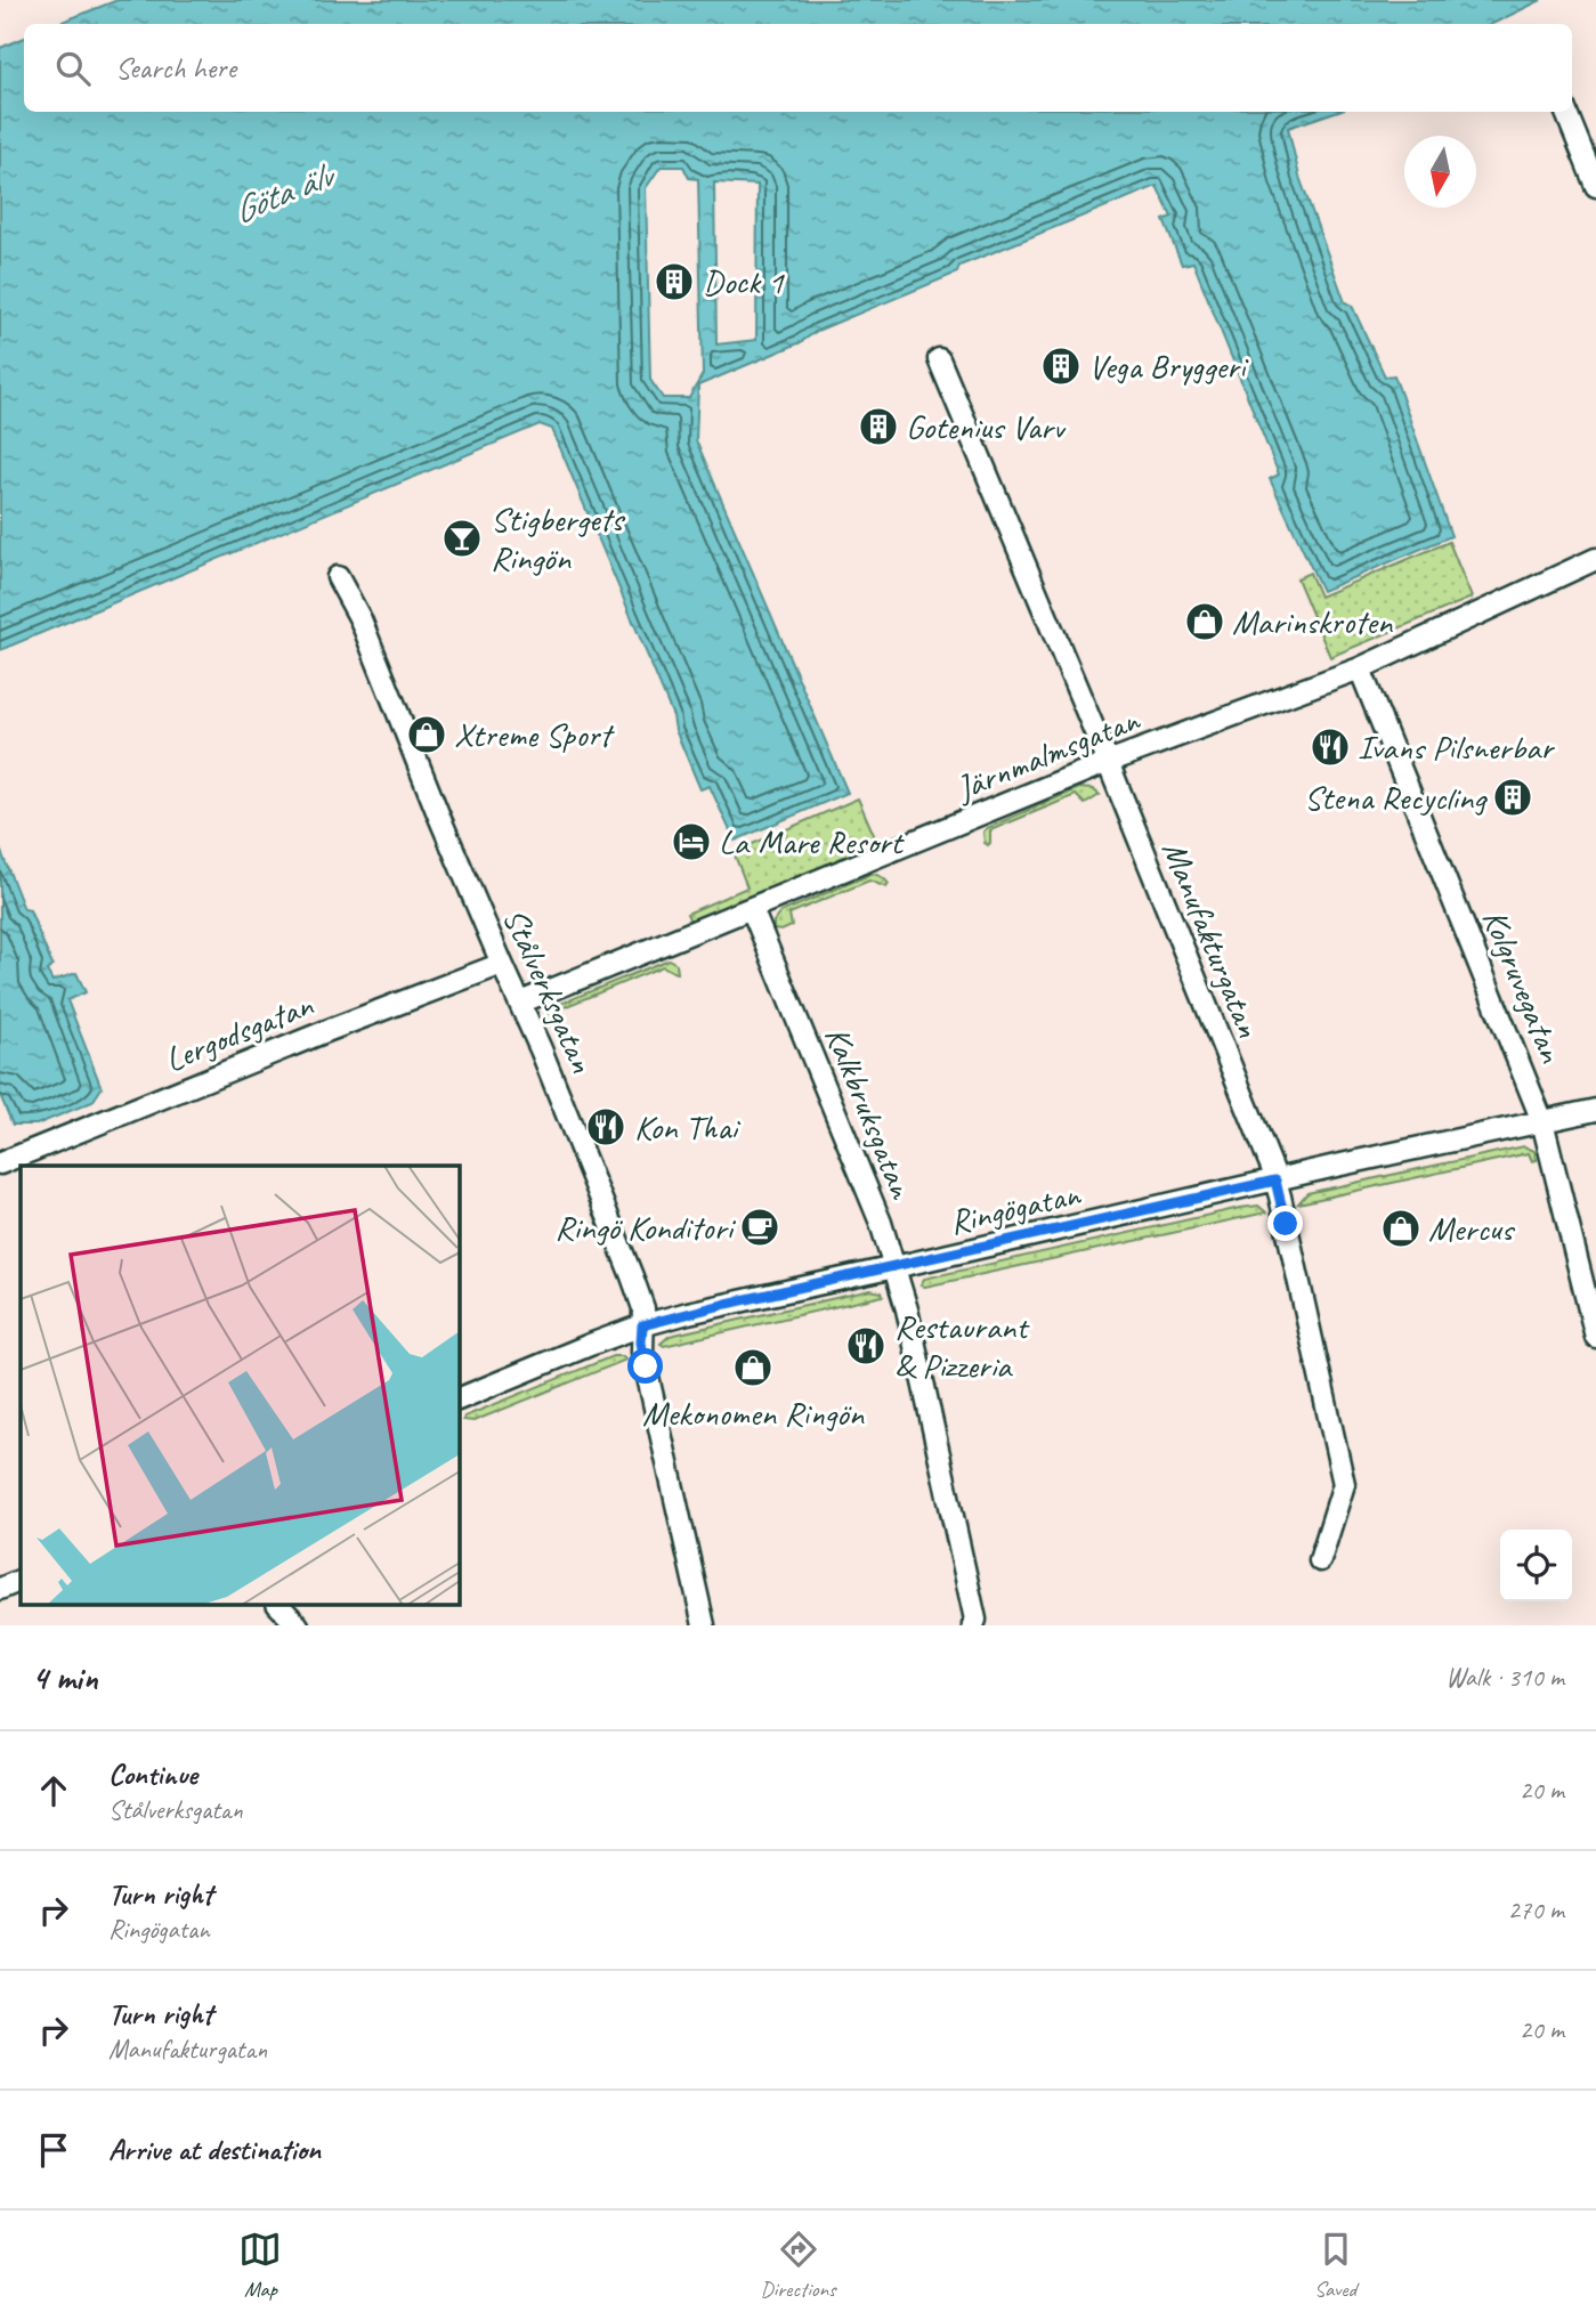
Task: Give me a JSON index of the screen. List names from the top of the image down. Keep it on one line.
{"streets":{"street":["Järnmalmsgatan","Manufakturgatan","Kolgruvegatan","Stålverksgatan","Lergodsgatan","Kalkbruksgatan","Ringögatan"]},"crossings":[["Järnmalmsgatan","Manufakturgatan"],["Järnmalmsgatan","Kolgruvegatan"],["Järnmalmsgatan","Stålverksgatan"],["Järnmalmsgatan","Kalkbruksgatan"],["Manufakturgatan","Ringögatan"],["Kolgruvegatan","Ringögatan"],["Stålverksgatan","Lergodsgatan"],["Stålverksgatan","Ringögatan"],["Kalkbruksgatan","Ringögatan"]],"water":["Göta älv"],"places":{"building":["Dock 1","Vega Bryggeri","Gotenius Varv","Stena Recycling"],"bar":["Stigbergets Ringön"],"shop":["Marinskroten","Xtreme Sport","Mercus","Mekonomen Ringön"],"restaurant":["Ivans Pilsnerbar","Kon Thai","Restaurant & Pizzeria"],"hotel":["La Mare Resort"],"cafe":["Ringö Konditori"]},"north":"bottom","page":{"search":"Search here","heading":["4 min","Walk · 310 m"],"list":[["Continue","Stålverksgatan","20 m"],["Turn right","Ringögatan","270 m"],["Turn right","Manufakturgatan","20 m"],"Arrive at destination"],"nav":["Map","Directions","Saved"]}}
